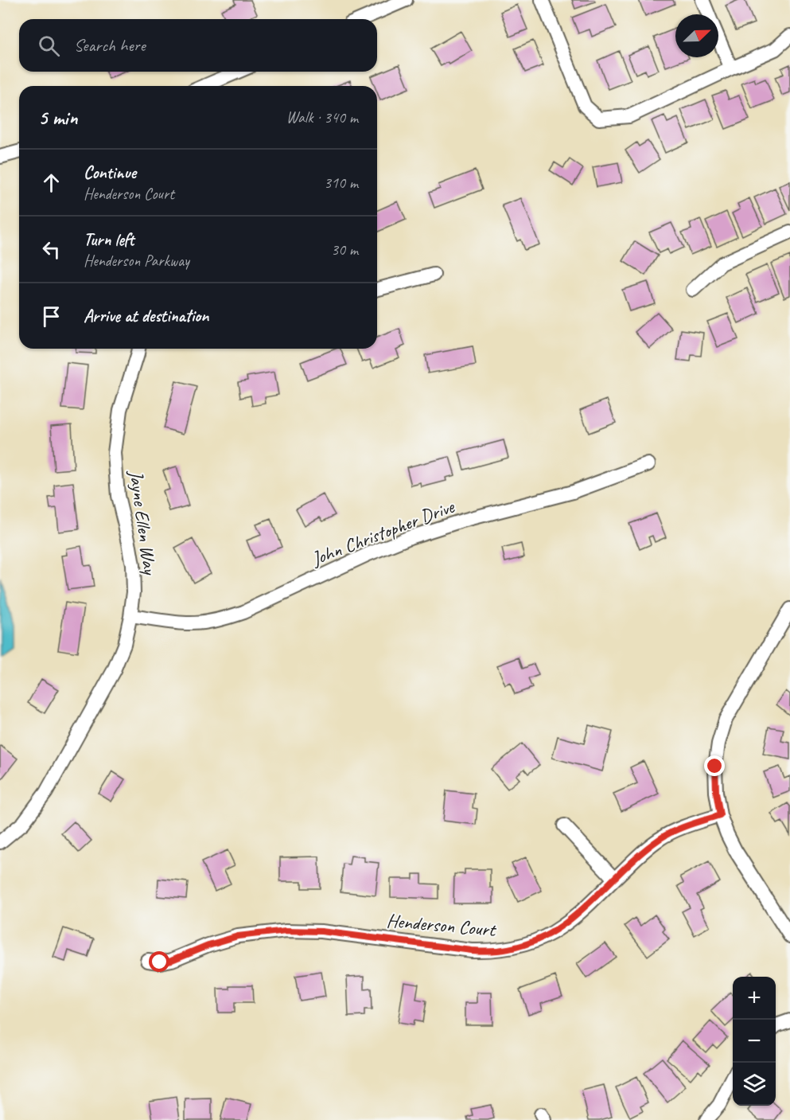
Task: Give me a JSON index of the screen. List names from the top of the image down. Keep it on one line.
{"streets":{"street":["Jayne Ellen Way","John Christopher Drive","Henderson Court"]},"crossings":[["Jayne Ellen Way","John Christopher Drive"]],"north":"top right","page":{"search":"Search here","heading":["5 min","Walk · 340 m"],"list":[["Continue","Henderson Court","310 m"],["Turn left","Henderson Parkway","30 m"],"Arrive at destination"],"map_buttons":["+","−"]}}
